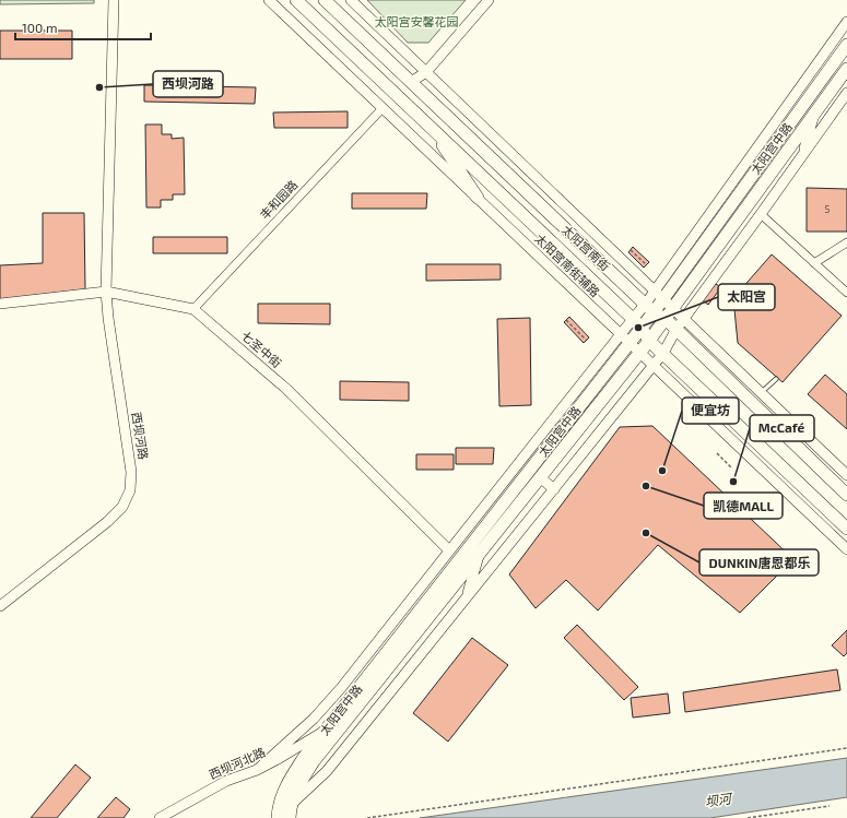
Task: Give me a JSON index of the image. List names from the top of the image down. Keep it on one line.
{"streets":{"main road":["太阳宫中路","太阳宫南街"],"street":["丰和园路","太阳宫南街辅路","七圣中街","西坝河路","西坝河北路"]},"crossings":[["太阳宫中路","太阳宫南街"],["太阳宫中路","太阳宫南街辅路"],["太阳宫中路","七圣中街"],["太阳宫中路","西坝河北路"],["丰和园路","太阳宫南街辅路"],["丰和园路","七圣中街"],["七圣中街","西坝河路"]],"water":["坝河"],"parks":["太阳宫安馨花园"],"places":["西坝河路","太阳宫","便宜坊","McCafé","凯德MALL","DUNKIN唐恩都乐"],"house_numbers":["5"],"scale_bar":"100 m"}
